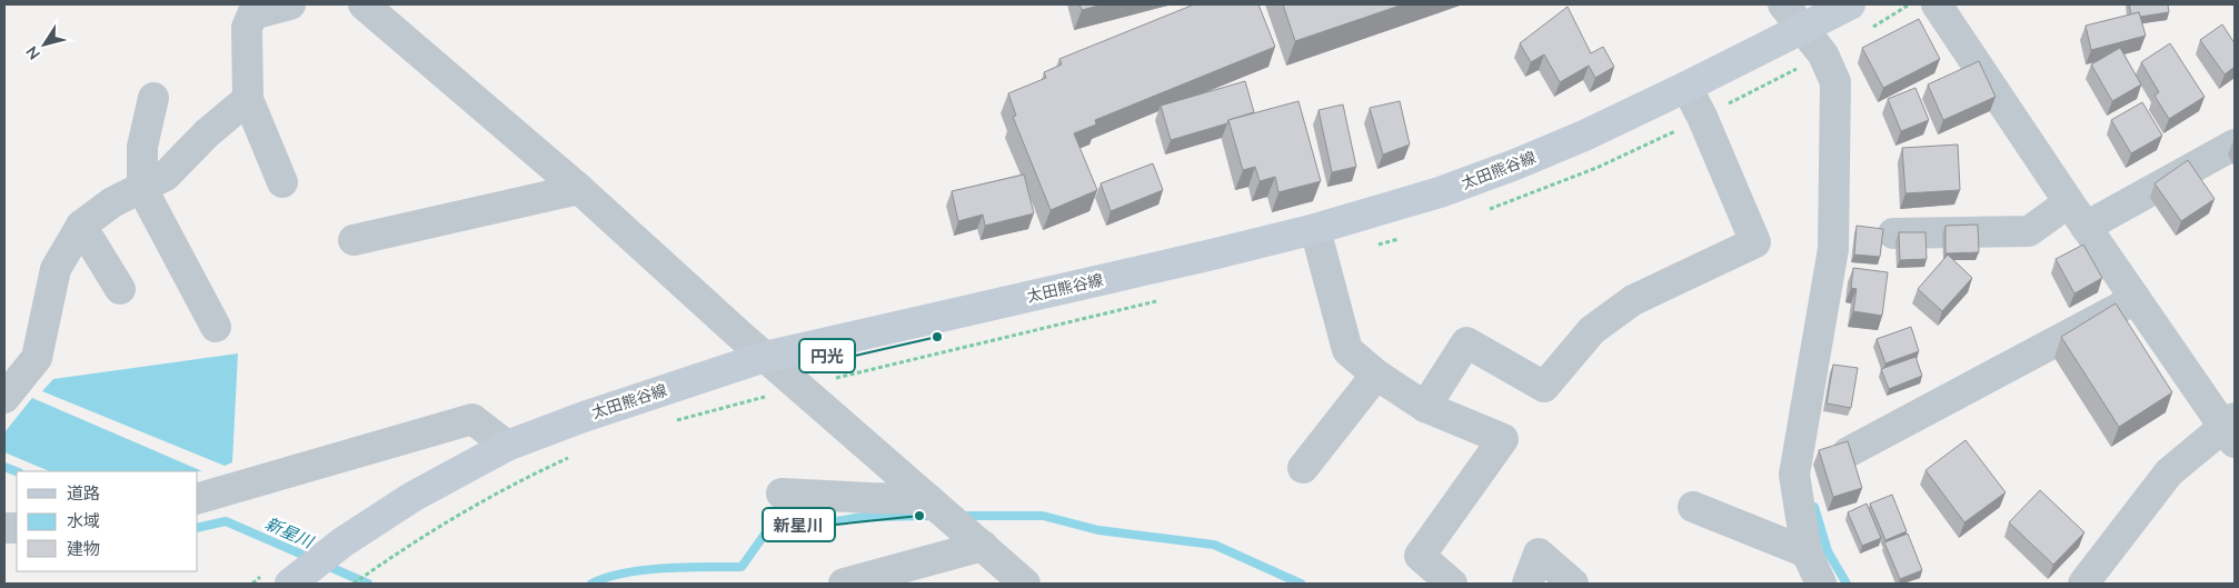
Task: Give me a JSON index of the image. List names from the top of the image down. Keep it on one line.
{"streets":{"main road":["太田熊谷線"]},"water":["新星川"],"places":["円光","新星川"],"legend":["道路","水域","建物"],"north":"bottom left"}
